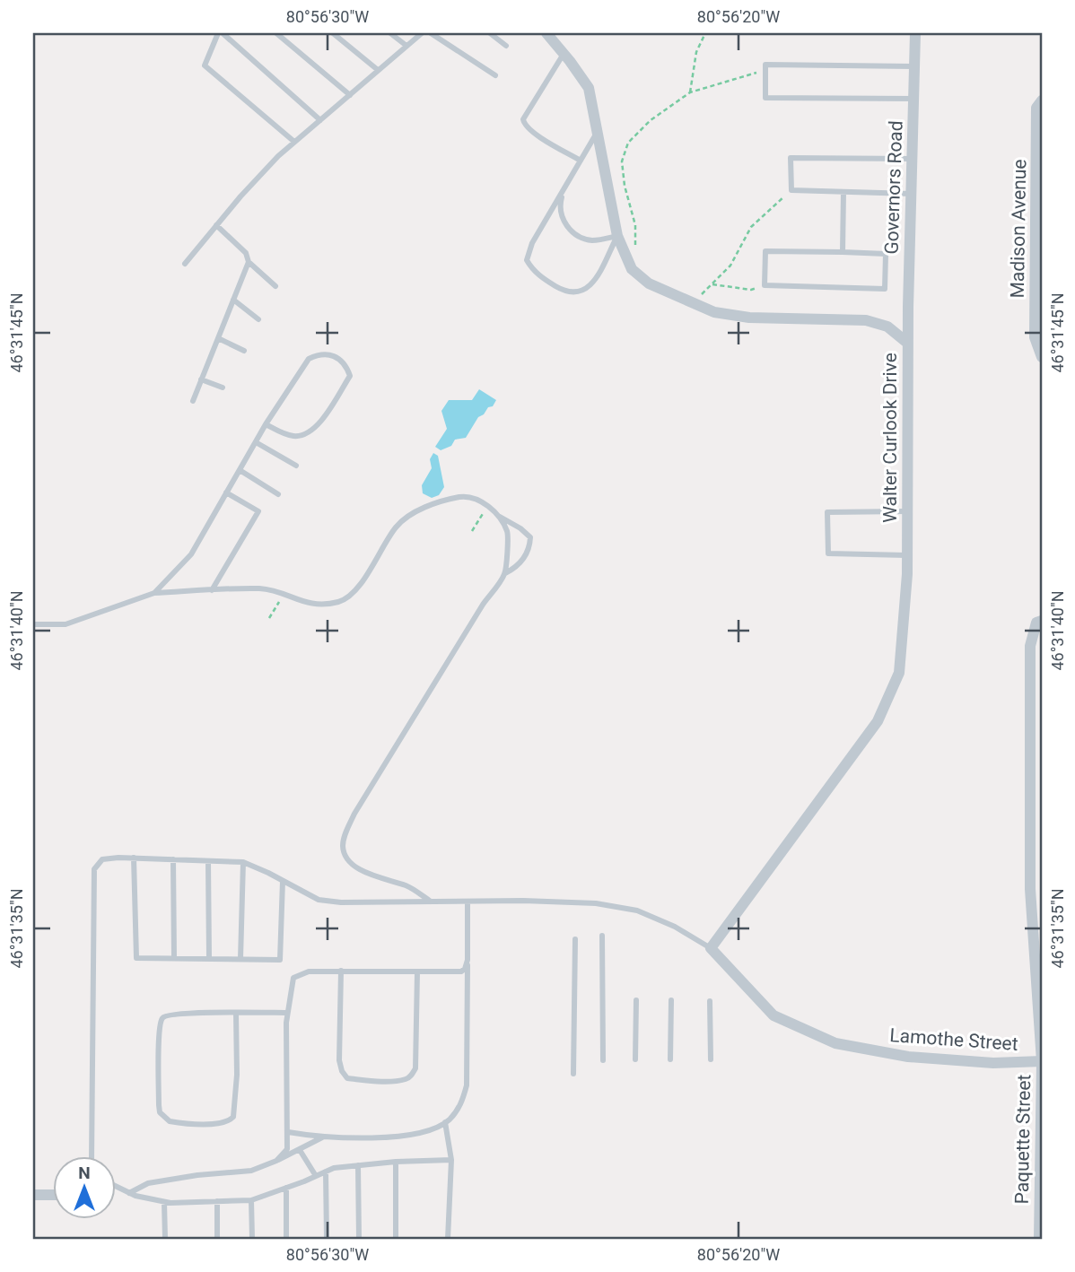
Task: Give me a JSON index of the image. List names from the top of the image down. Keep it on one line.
{"streets":{"street":["Governors Road","Madison Avenue","Walter Curlook Drive","Lamothe Street","Paquette Street"]},"crossings":[["Governors Road","Walter Curlook Drive"],["Walter Curlook Drive","Lamothe Street"],["Lamothe Street","Paquette Street"]],"north":"top","coordinates":["80°56'30\"W","80°56'20\"W","46°31'45\"N","46°31'40\"N","46°31'35\"N"]}
